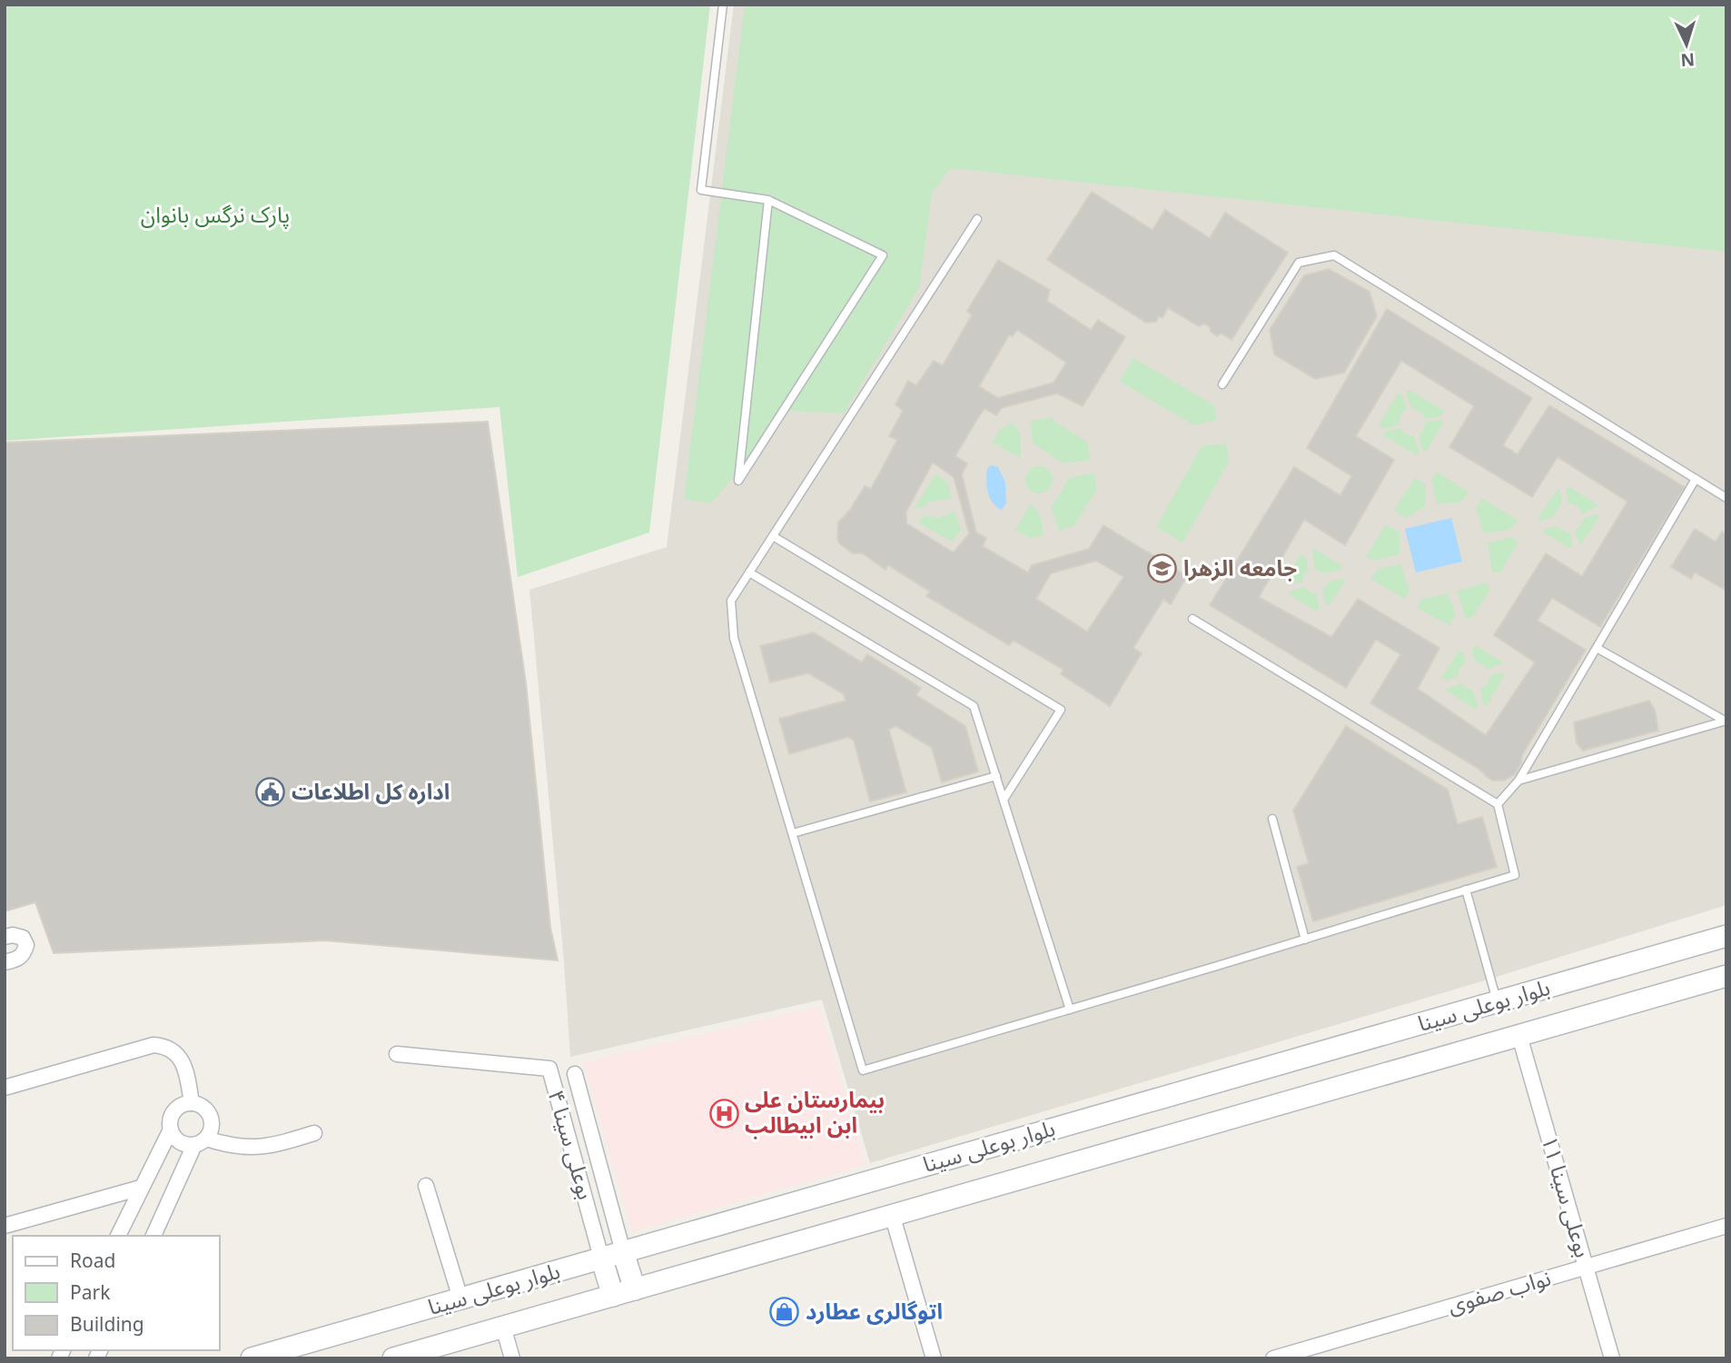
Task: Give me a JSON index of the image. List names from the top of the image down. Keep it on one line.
{"streets":{"main road":["بلوار بوعلی سینا"],"street":["بوعلی سینا ۴","بوعلی سینا ۱۱","نواب صفوی"]},"crossings":[["بلوار بوعلی سینا","بوعلی سینا ۴"],["بلوار بوعلی سینا","بوعلی سینا ۱۱"],["بوعلی سینا ۱۱","نواب صفوی"]],"parks":["پارک نرگس بانوان"],"places":{"school or university":["جامعه الزهرا"],"public building":["اداره کل اطلاعات"],"hospital":["بیمارستان علی ابن ابیطالب"],"shop":["اتوگالری عطارد"]},"legend":["Road","Park","Building"],"north":"bottom"}
